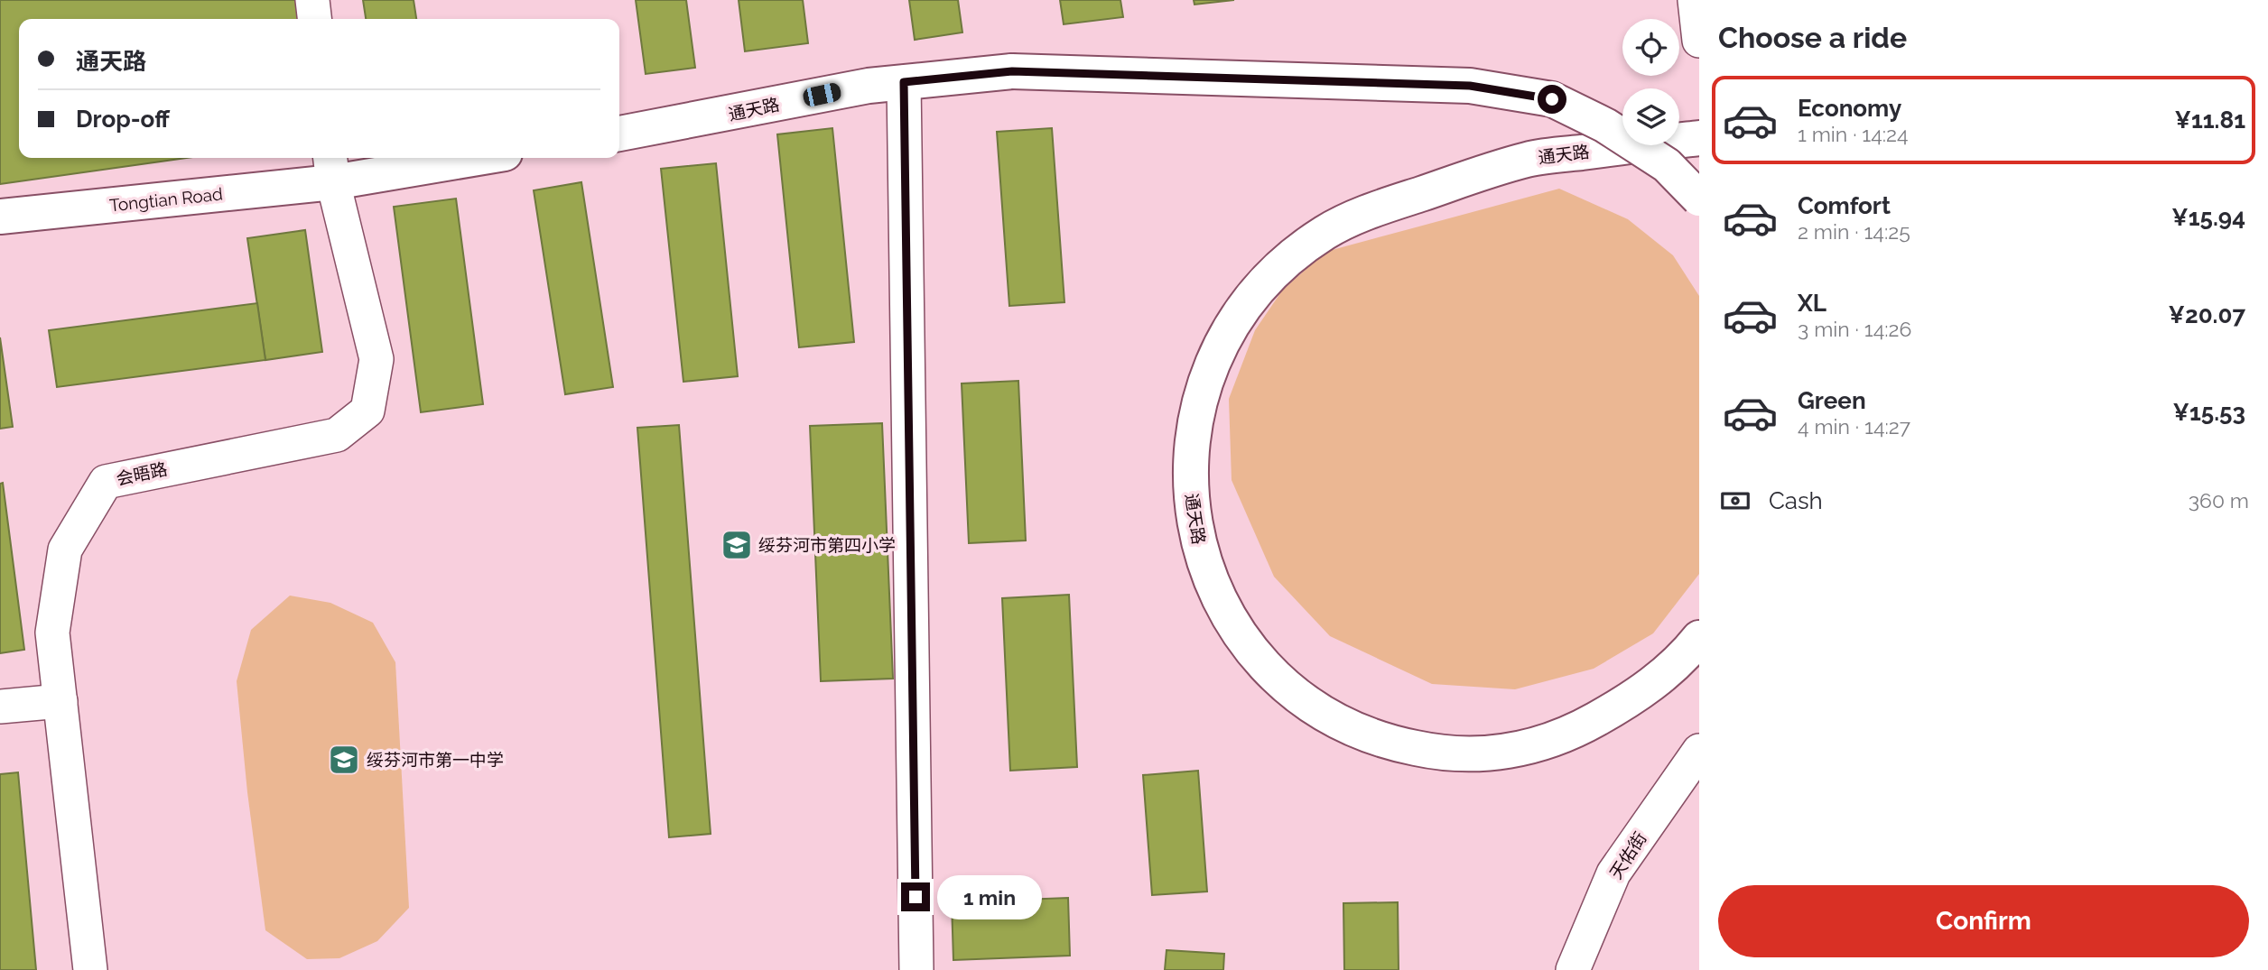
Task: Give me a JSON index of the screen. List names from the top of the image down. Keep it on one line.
{"streets":{"main road":["通天路","Tongtian Road"],"street":["会晤路","天佑街"]},"crossings":[["Tongtian Road","会晤路"]],"places":{"school or university":["绥芬河市第四小学","绥芬河市第一中学"]},"page":{"heading":"Choose a ride","banner":["通天路","Drop-off"],"list":[{"name":"Economy","note":"1 min · 14:24","value":"¥11.81"},{"name":"Comfort","note":"2 min · 14:25","value":"¥15.94"},{"name":"XL","note":"3 min · 14:26","value":"¥20.07"},{"name":"Green","note":"4 min · 14:27","value":"¥15.53"}],"pay":["Cash","360 m"],"buttons":"Confirm","bubble":"1 min"}}
